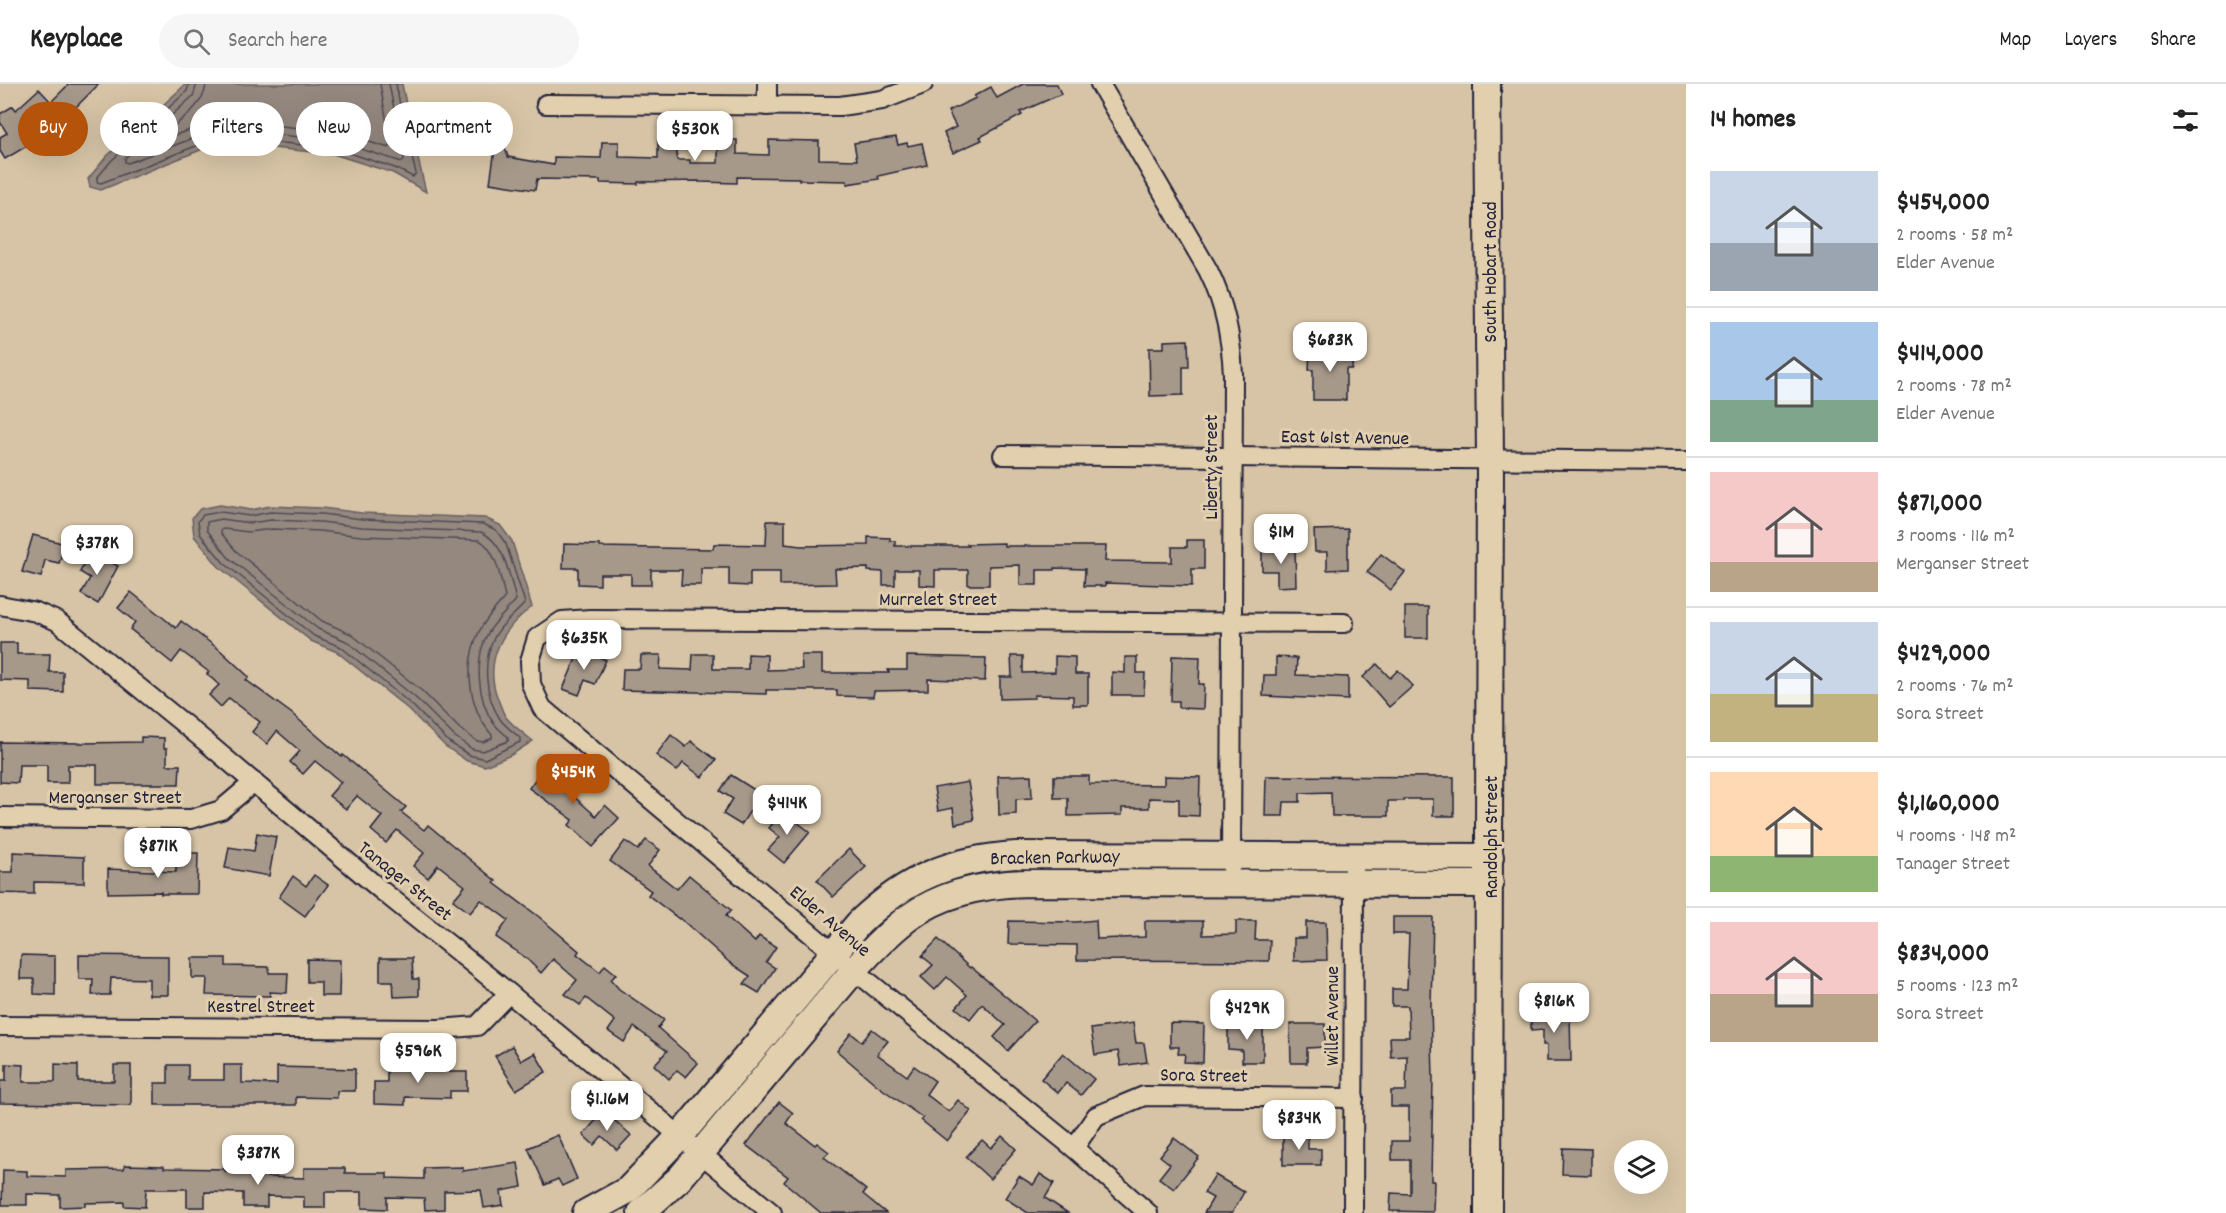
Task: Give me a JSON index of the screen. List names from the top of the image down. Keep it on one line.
{"streets":{"street":["South Hobart Road","East 61st Avenue","Liberty Street","Murrelet Street","Merganser Street","Randolph Street","Bracken Parkway","Tanager Street","Elder Avenue","Kestrel Street","Willet Avenue","Sora Street"]},"crossings":[["South Hobart Road","East 61st Avenue"],["South Hobart Road","Randolph Street"],["East 61st Avenue","Liberty Street"],["East 61st Avenue","Randolph Street"],["Liberty Street","Murrelet Street"],["Liberty Street","Bracken Parkway"],["Murrelet Street","Elder Avenue"],["Merganser Street","Tanager Street"],["Randolph Street","Bracken Parkway"],["Bracken Parkway","Tanager Street"],["Bracken Parkway","Elder Avenue"],["Bracken Parkway","Willet Avenue"],["Tanager Street","Kestrel Street"],["Elder Avenue","Sora Street"],["Willet Avenue","Sora Street"]],"page":{"header":"Keyplace","search":"Search here","nav":["Map","Layers","Share"],"heading":"14 homes","chip":["Buy","Rent","Filters","New","Apartment"],"price":["$530K","$683K","$1M","$378K","$635K","$454K","$414K","$871K","$816K","$429K","$596K","$1.16M","$834K","$387K"],"list":[{"name":"$454,000","note":"2 rooms · 58 m² · Elder Avenue"},{"name":"$414,000","note":"2 rooms · 78 m² · Elder Avenue"},{"name":"$871,000","note":"3 rooms · 116 m² · Merganser Street"},{"name":"$429,000","note":"2 rooms · 76 m² · Sora Street"},{"name":"$1,160,000","note":"4 rooms · 148 m² · Tanager Street"},{"name":"$834,000","note":"5 rooms · 123 m² · Sora Street"}]}}
